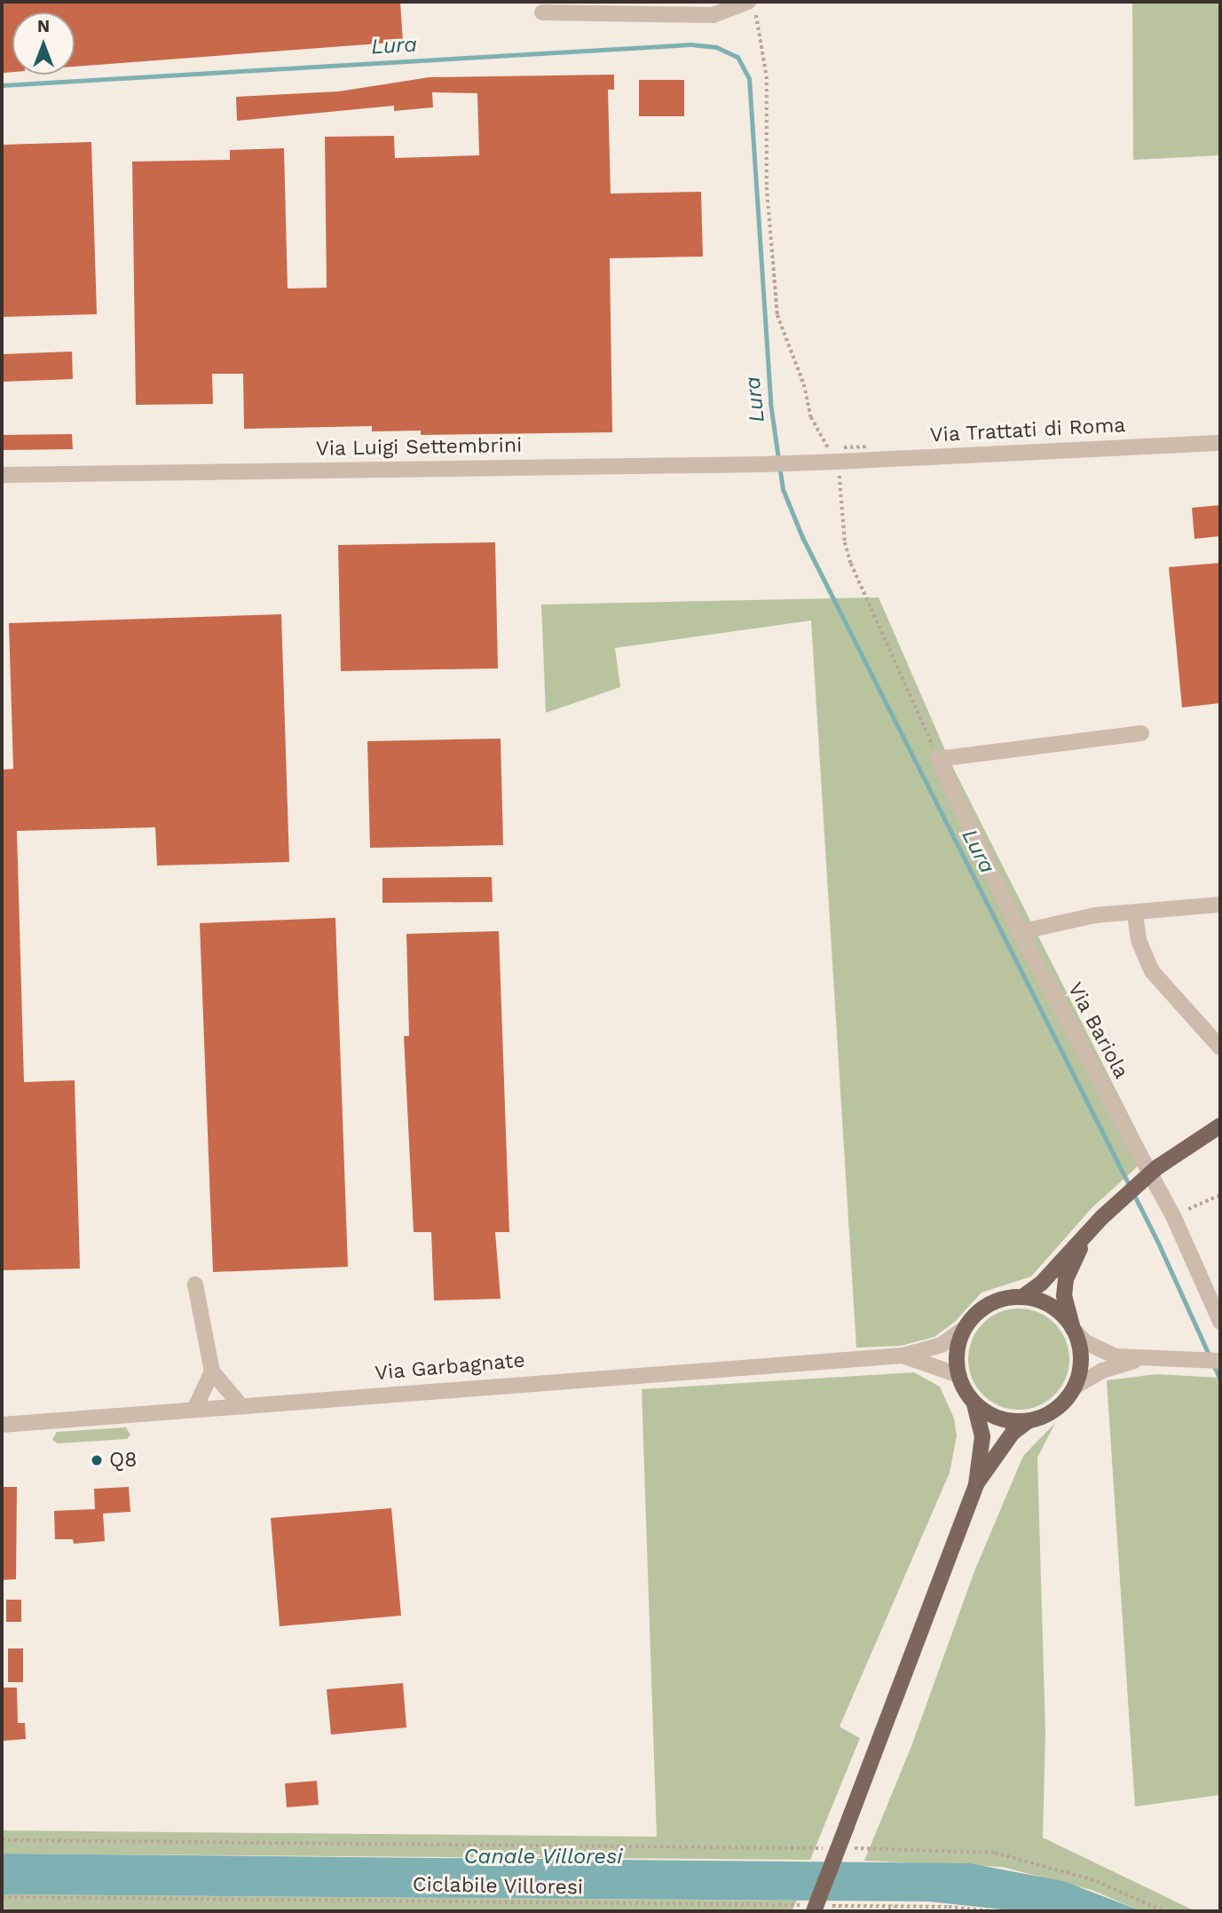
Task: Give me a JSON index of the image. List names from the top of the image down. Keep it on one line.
{"streets":{"street":["Via Trattati di Roma","Via Luigi Settembrini","Via Bariola","Via Garbagnate"],"path":["Ciclabile Villoresi"]},"crossings":[["Via Trattati di Roma","Via Luigi Settembrini"]],"water":["Lura","Canale Villoresi"],"places":["Q8"],"north":"top"}
